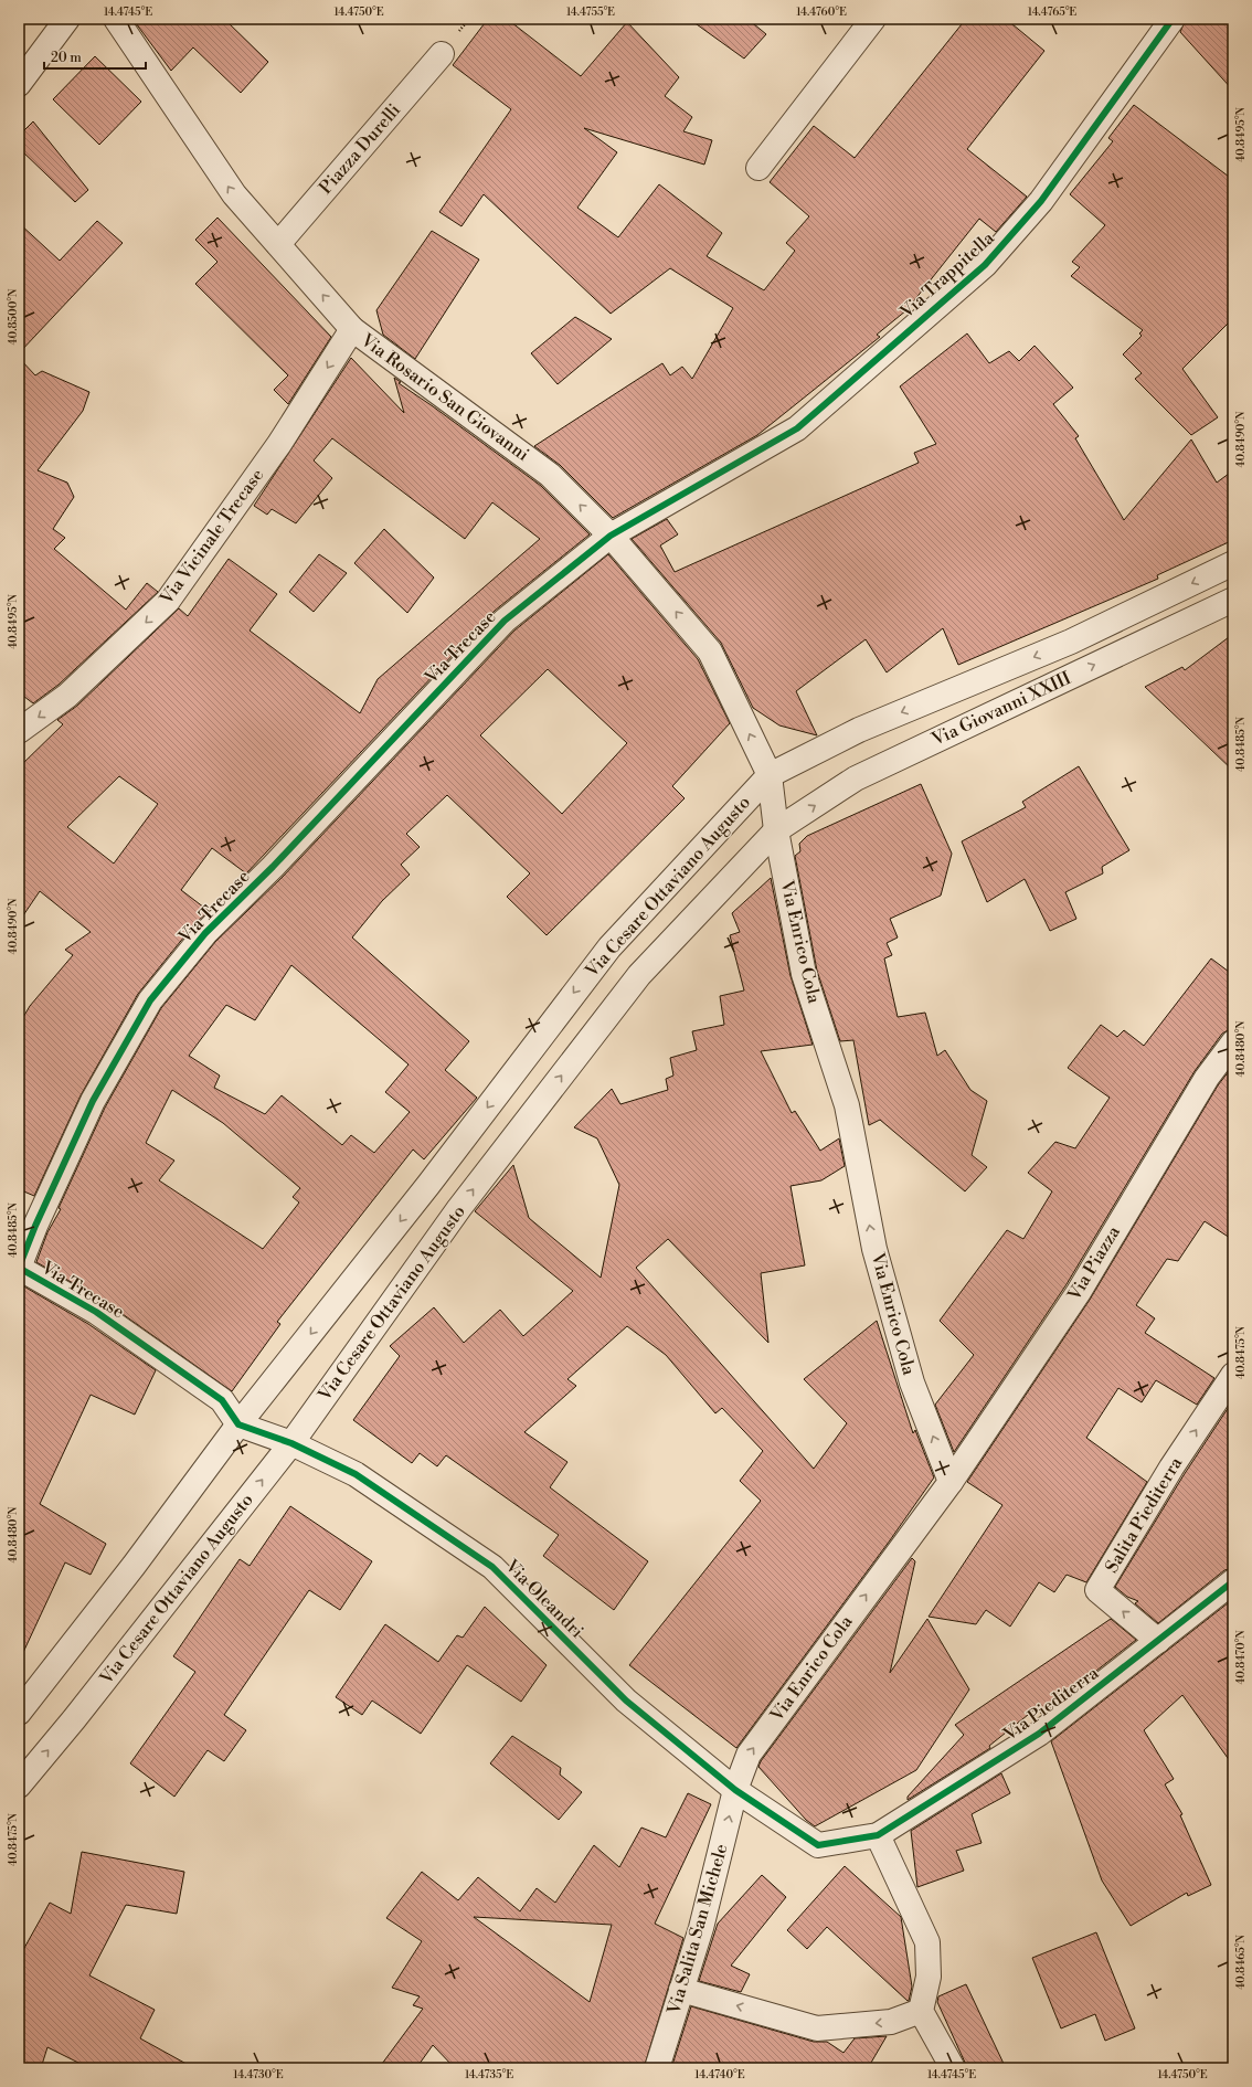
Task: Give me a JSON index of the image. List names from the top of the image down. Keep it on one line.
{"streets":{"street":["Piazza Durelli","Via Trappitella","Via Rosario San Giovanni","Via Vicinale Trecase","Via Trecase","Via Giovanni XXIII","Via Cesare Ottaviano Augusto","Via Enrico Cola","Via Piazza","Salita Piediterra","Via Oleandri","Via Piediterra","Via Salita San Michele"]},"crossings":[["Piazza Durelli","Via Rosario San Giovanni"],["Via Trappitella","Via Trecase"],["Via Rosario San Giovanni","Via Vicinale Trecase"],["Via Rosario San Giovanni","Via Trecase"],["Via Rosario San Giovanni","Via Giovanni XXIII"],["Via Rosario San Giovanni","Via Cesare Ottaviano Augusto"],["Via Rosario San Giovanni","Via Enrico Cola"],["Via Trecase","Via Cesare Ottaviano Augusto"],["Via Trecase","Via Oleandri"],["Via Giovanni XXIII","Via Cesare Ottaviano Augusto"],["Via Giovanni XXIII","Via Enrico Cola"],["Via Cesare Ottaviano Augusto","Via Enrico Cola"],["Via Cesare Ottaviano Augusto","Via Oleandri"],["Via Enrico Cola","Via Piazza"],["Via Enrico Cola","Via Oleandri"],["Via Enrico Cola","Via Salita San Michele"],["Salita Piediterra","Via Piediterra"],["Via Oleandri","Via Piediterra"],["Via Oleandri","Via Salita San Michele"]],"one_way":["Via Rosario San Giovanni","Via Vicinale Trecase","Via Enrico Cola","Salita Piediterra","Via Salita San Michele"],"scale_bar":"20 m","coordinates":["14.4745°E","14.4750°E","14.4755°E","14.4760°E","14.4765°E","40.8495°N","40.8500°N","40.8490°N","40.8485°N","40.8480°N","40.8475°N","40.8470°N","40.8465°N","14.4730°E","14.4735°E","14.4740°E"]}
